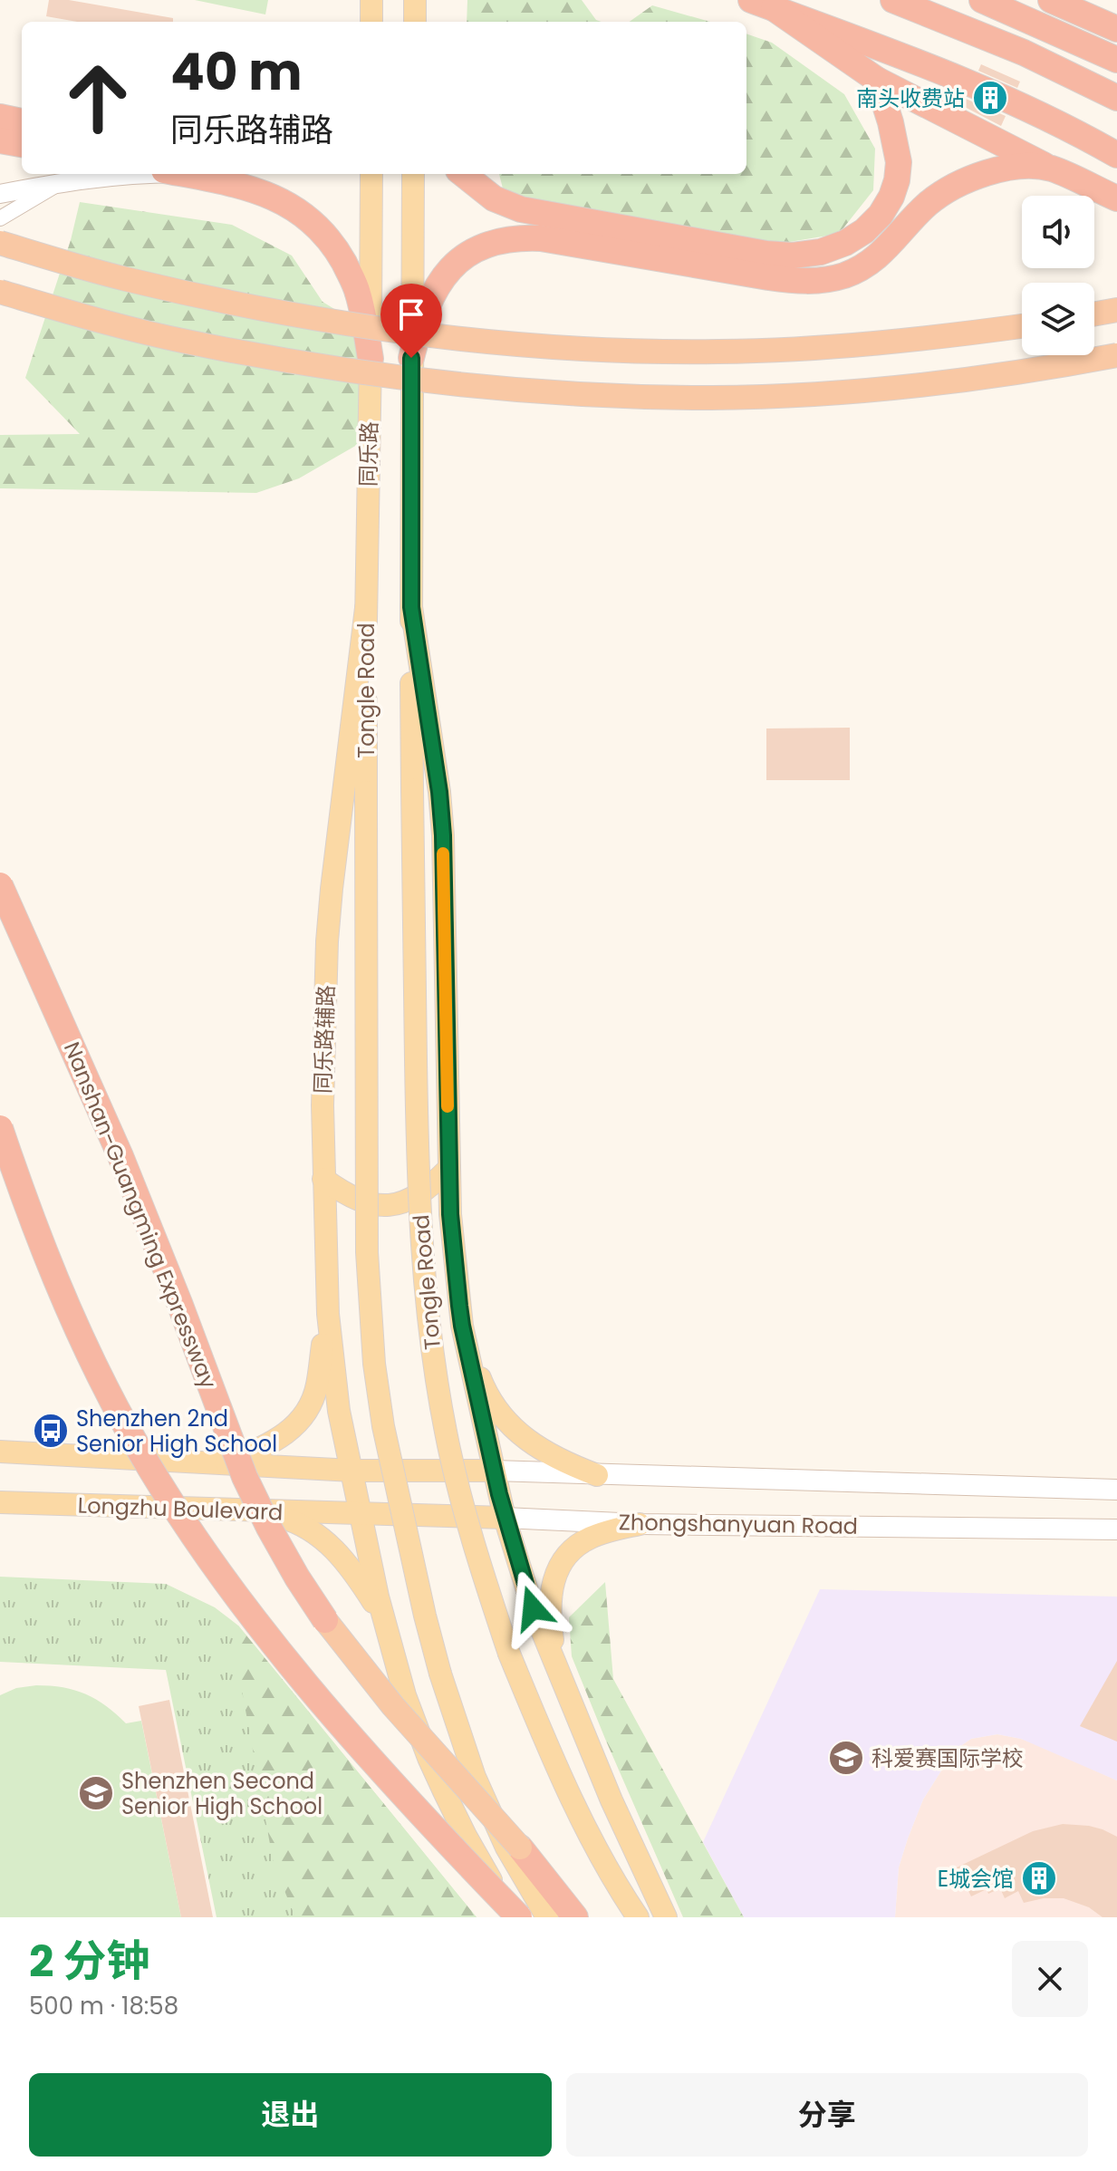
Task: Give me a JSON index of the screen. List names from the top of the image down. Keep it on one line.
{"streets":{"highway":["Nanshan-Guangming Expressway"],"main road":["同乐路","Tongle Road","同乐路辅路","Longzhu Boulevard","Zhongshanyuan Road"]},"crossings":[["同乐路","Tongle Road"],["同乐路","同乐路辅路"],["Tongle Road","同乐路辅路"],["同乐路辅路","Longzhu Boulevard"],["同乐路辅路","Zhongshanyuan Road"],["Longzhu Boulevard","Zhongshanyuan Road"]],"places":{"building":["南头收费站","E城会馆"],"bus stop":["Shenzhen 2nd Senior High School"],"school or university":["科爱赛国际学校","Shenzhen Second Senior High School"]},"page":{"turn":["40 m","同乐路辅路"],"heading":["2 分钟","500 m · 18:58"],"buttons":["退出","分享"]}}
